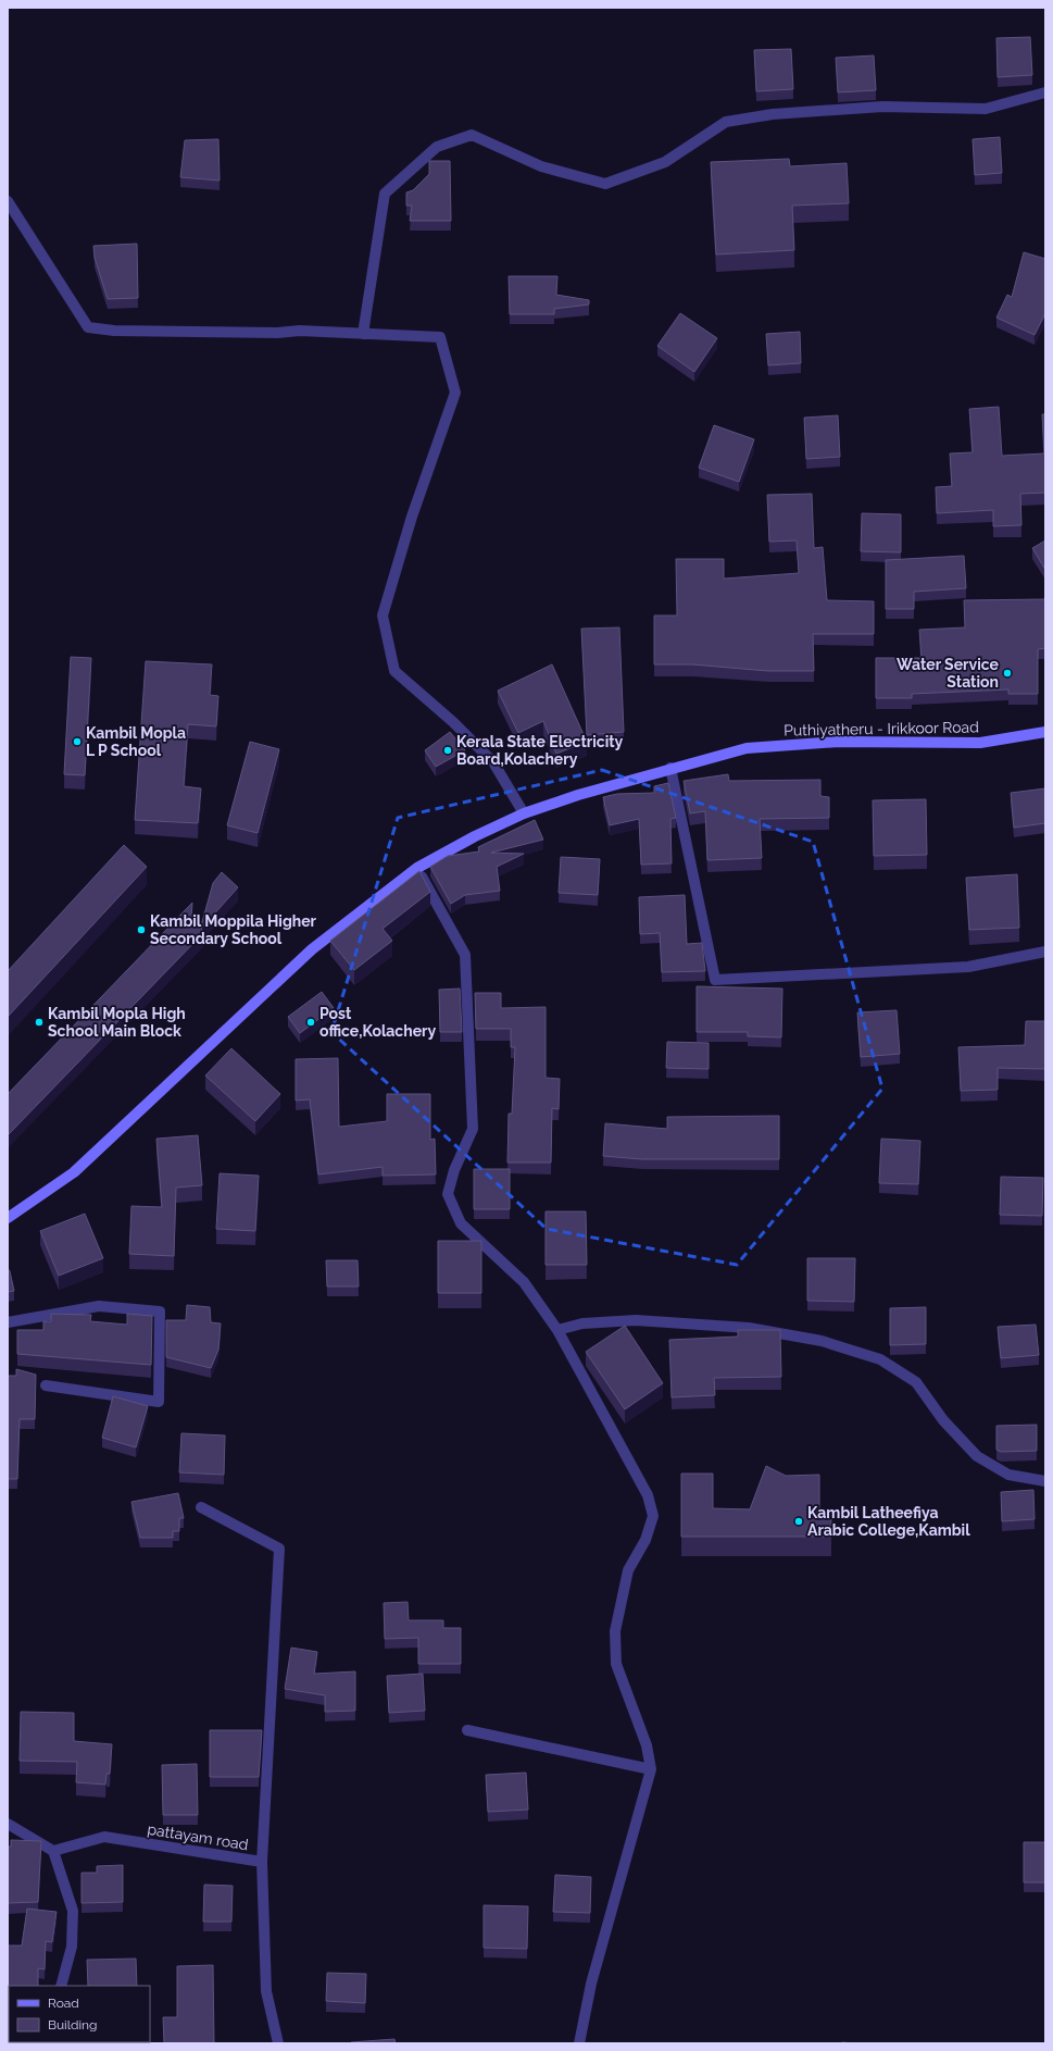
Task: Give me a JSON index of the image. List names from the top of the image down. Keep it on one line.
{"streets":{"main road":["Puthiyatheru - Irikkoor Road"],"street":["pattayam road"]},"places":["Water Service Station","Kambil Mopla L P School","Kerala State Electricity Board,Kolachery","Kambil Moppila Higher Secondary School","Kambil Mopla High School Main Block","Post office,Kolachery","Kambil Latheefiya Arabic College,Kambil"],"legend":["Road","Building"]}
